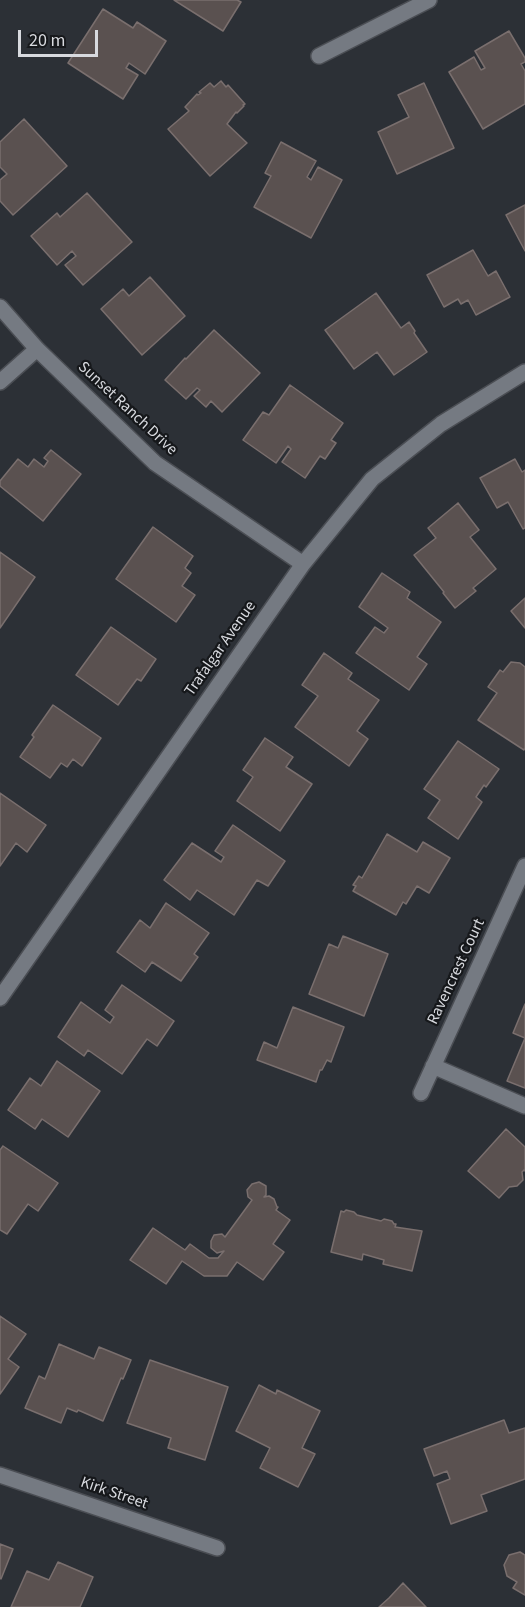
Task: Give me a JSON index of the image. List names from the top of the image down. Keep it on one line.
{"streets":{"street":["Sunset Ranch Drive","Trafalgar Avenue","Ravencrest Court","Kirk Street"]},"crossings":[["Sunset Ranch Drive","Trafalgar Avenue"]],"scale_bar":"20 m"}
